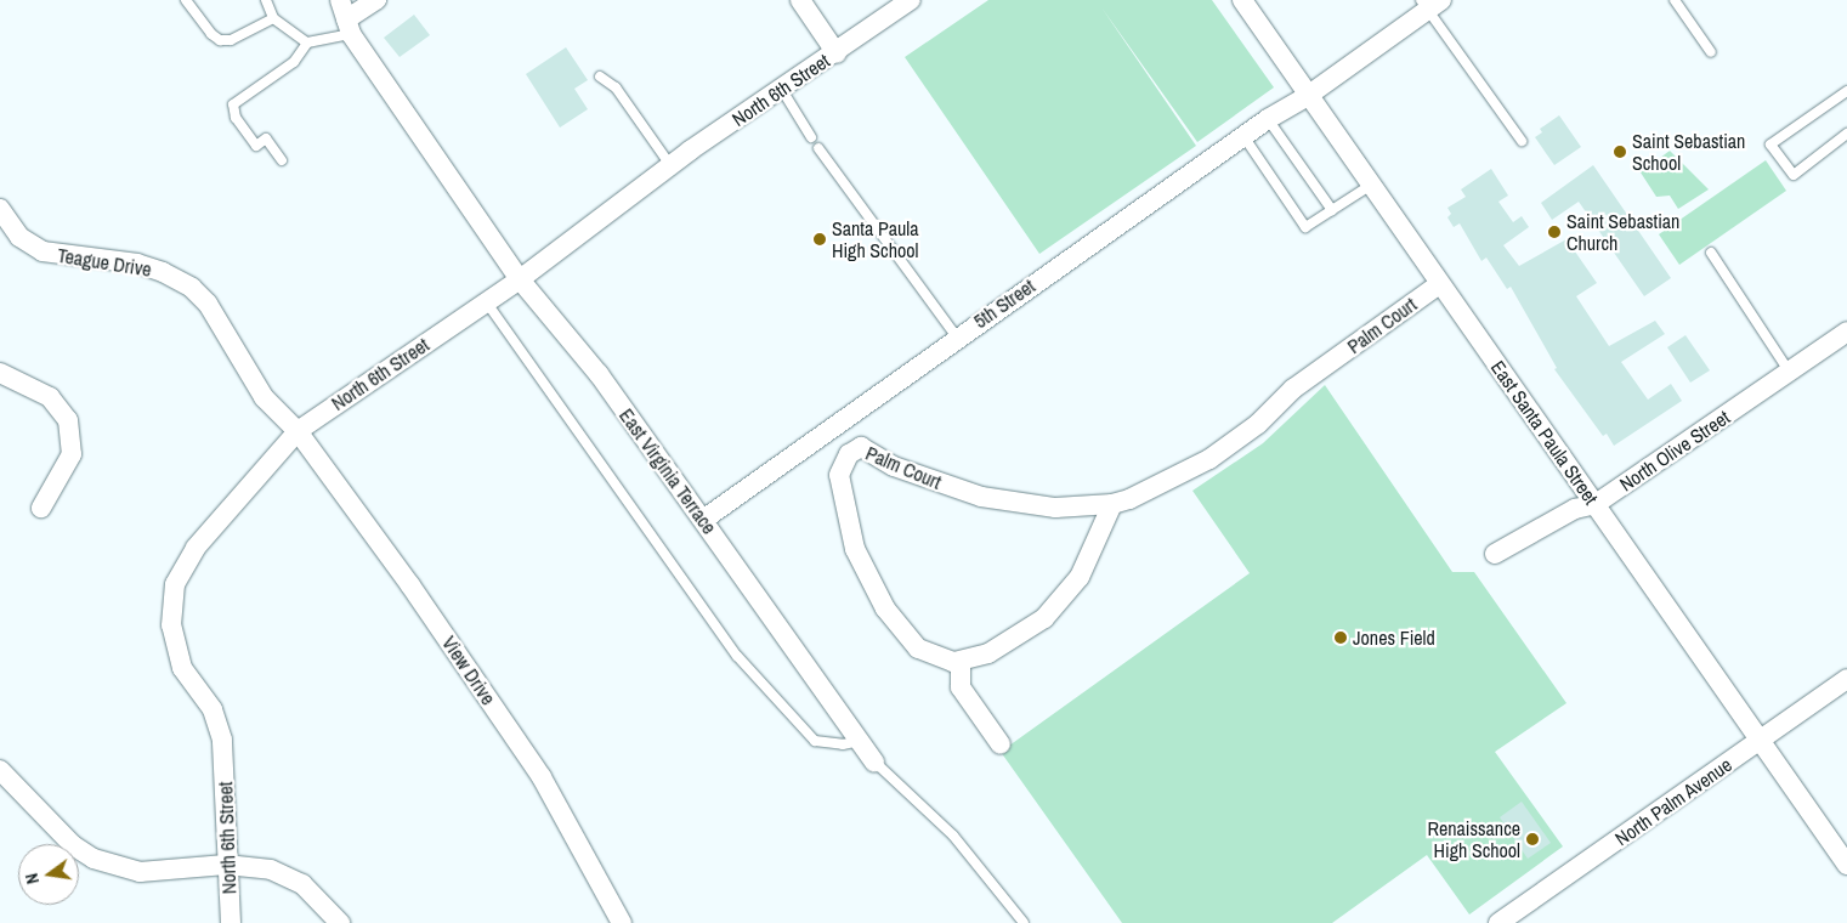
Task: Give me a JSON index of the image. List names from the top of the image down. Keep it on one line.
{"streets":{"street":["North 6th Street","Teague Drive","5th Street","Palm Court","East Santa Paula Street","North Olive Street","East Virginia Terrace","View Drive","North Palm Avenue"]},"crossings":[["North 6th Street","Teague Drive"],["North 6th Street","East Virginia Terrace"],["North 6th Street","View Drive"],["Teague Drive","View Drive"],["5th Street","East Santa Paula Street"],["5th Street","East Virginia Terrace"],["Palm Court","East Santa Paula Street"],["East Santa Paula Street","North Olive Street"],["East Santa Paula Street","North Palm Avenue"]],"places":["Saint Sebastian School","Saint Sebastian Church","Santa Paula High School","Jones Field","Renaissance High School"],"north":"left"}
